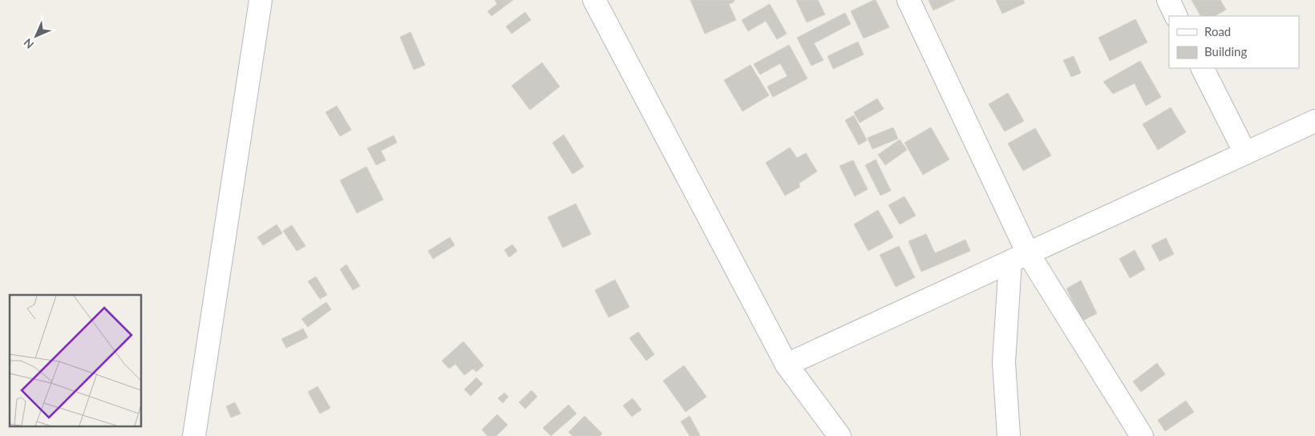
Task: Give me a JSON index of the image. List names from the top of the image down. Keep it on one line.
{"legend":["Road","Building"],"north":"bottom left"}
